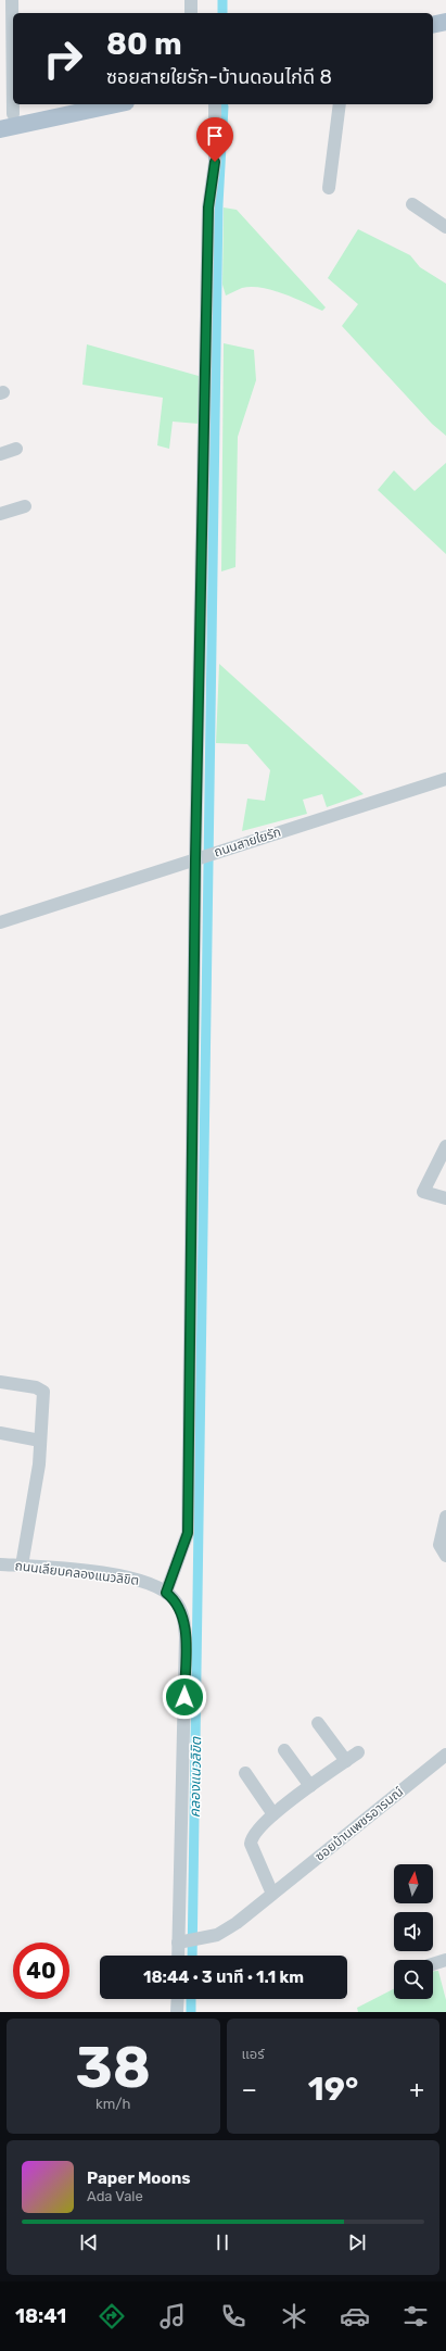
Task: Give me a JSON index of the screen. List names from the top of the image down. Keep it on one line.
{"streets":{"street":["ถนนสายใยรัก","ถนนเลียบคลองแนวลิขิต","ซอยบ้านเพชรอารมณ์"]},"crossings":[["ถนนเลียบคลองแนวลิขิต","ซอยบ้านเพชรอารมณ์"]],"water":["คลองแนวลิขิต"],"north":"top","page":{"turn":["80 m","ซอยสายใยรัก-บ้านดอนไก่ดี 8"],"limit":"40","trip":"18:44 · 3 นาที · 1.1 km","tile":[["38","km/h"],"แอร์"],"heat":["−","19°","+"],"song":["Paper Moons","Ada Vale"],"tabs":"18:41"}}
